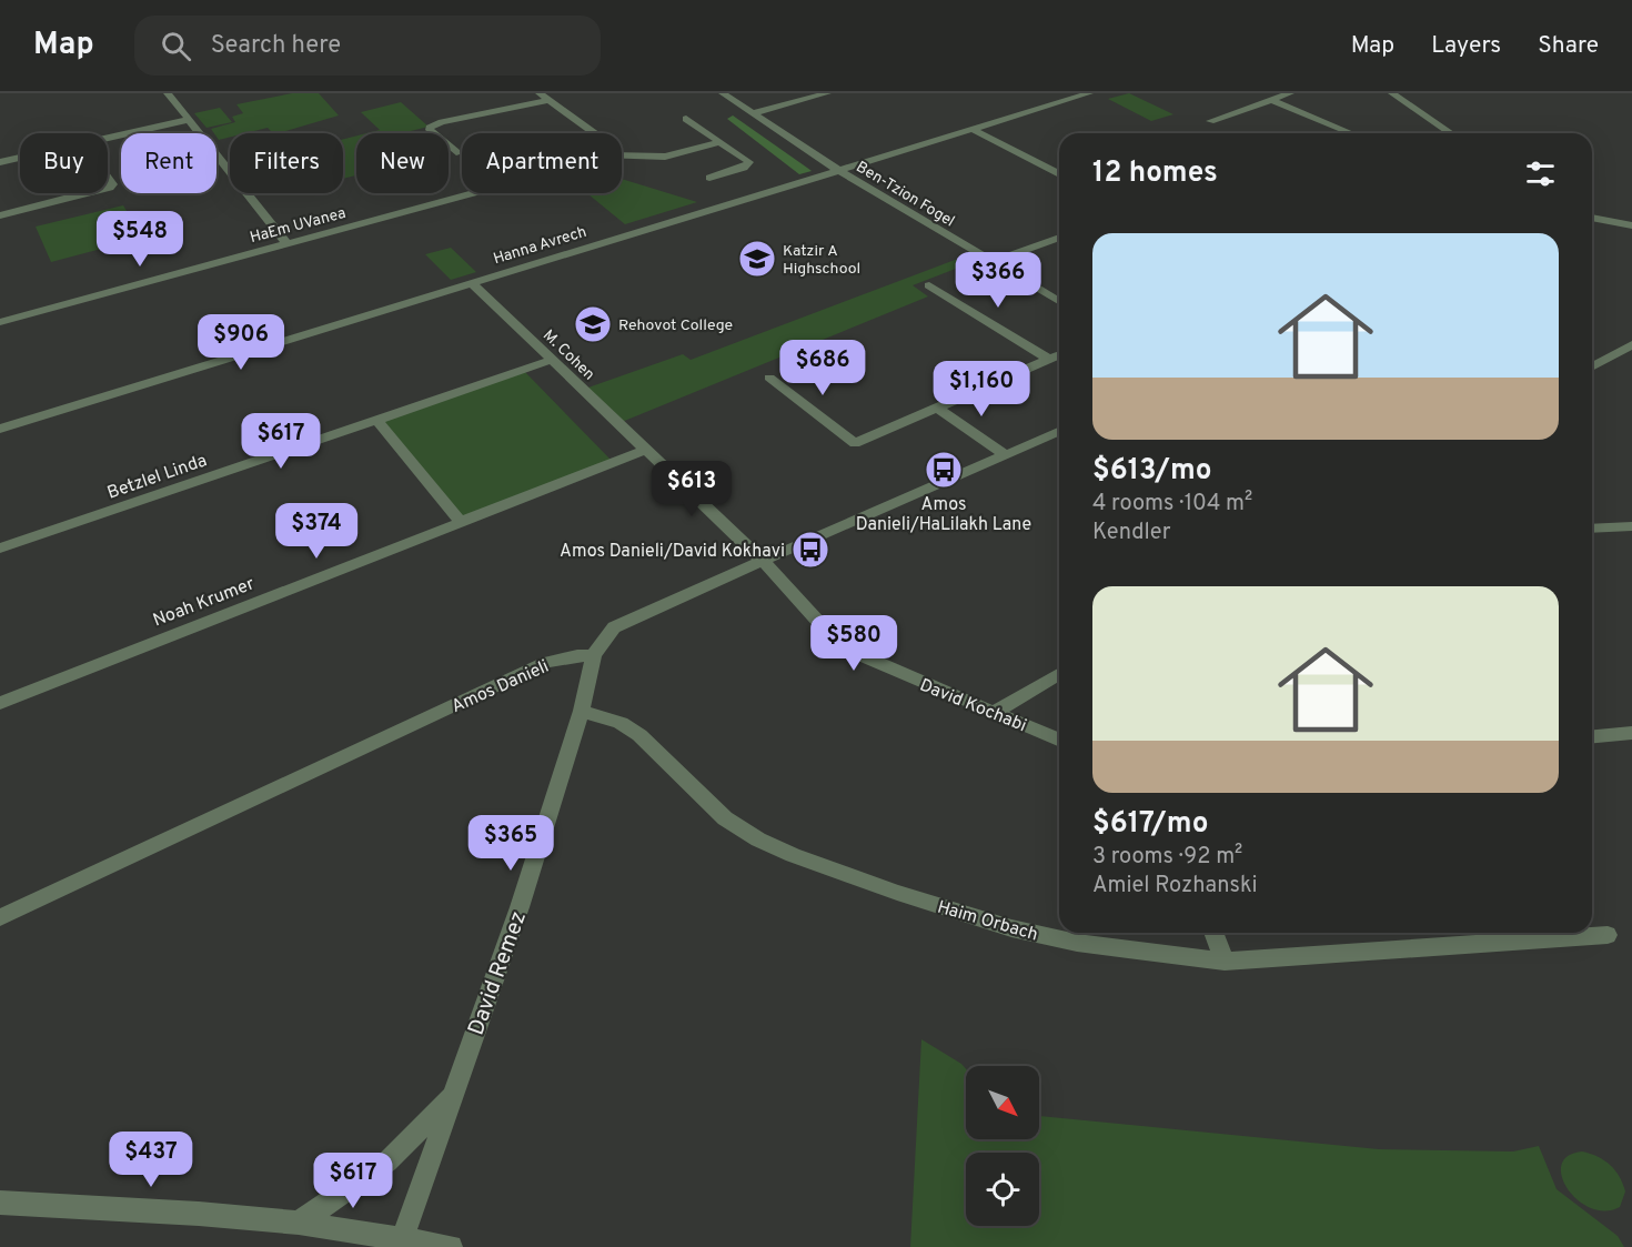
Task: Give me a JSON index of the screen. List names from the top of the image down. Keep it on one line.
{"streets":{"street":["Ben-Tzion Fogel","HaEm UVanea","Hanna Avrech","M. Cohen","Betzlel Linda","Noah Krumer","Amos Danieli","David Kochabi","Haim Orbach","David Remez"]},"crossings":[["Ben-Tzion Fogel","Hanna Avrech"],["Hanna Avrech","M. Cohen"],["M. Cohen","Betzlel Linda"],["M. Cohen","Noah Krumer"],["M. Cohen","David Kochabi"],["Amos Danieli","David Remez"],["Haim Orbach","David Remez"]],"places":{"school or university":["Katzir A Highschool","Rehovot College"],"bus stop":["Amos Danieli/HaLilakh Lane","Amos Danieli/David Kokhavi"]},"north":"bottom right","page":{"header":"Map","search":"Search here","nav":["Map","Layers","Share"],"chip":["Buy","Rent","Filters","New","Apartment"],"heading":"12 homes","price":["$548","$366","$906","$686","$1,160","$617","$613","$374","$580","$365","$437","$617"],"list":[{"name":"$613/mo","note":"4 rooms · 104 m² · Kendler"},{"name":"$617/mo","note":"3 rooms · 92 m² · Amiel Rozhanski"}]}}
